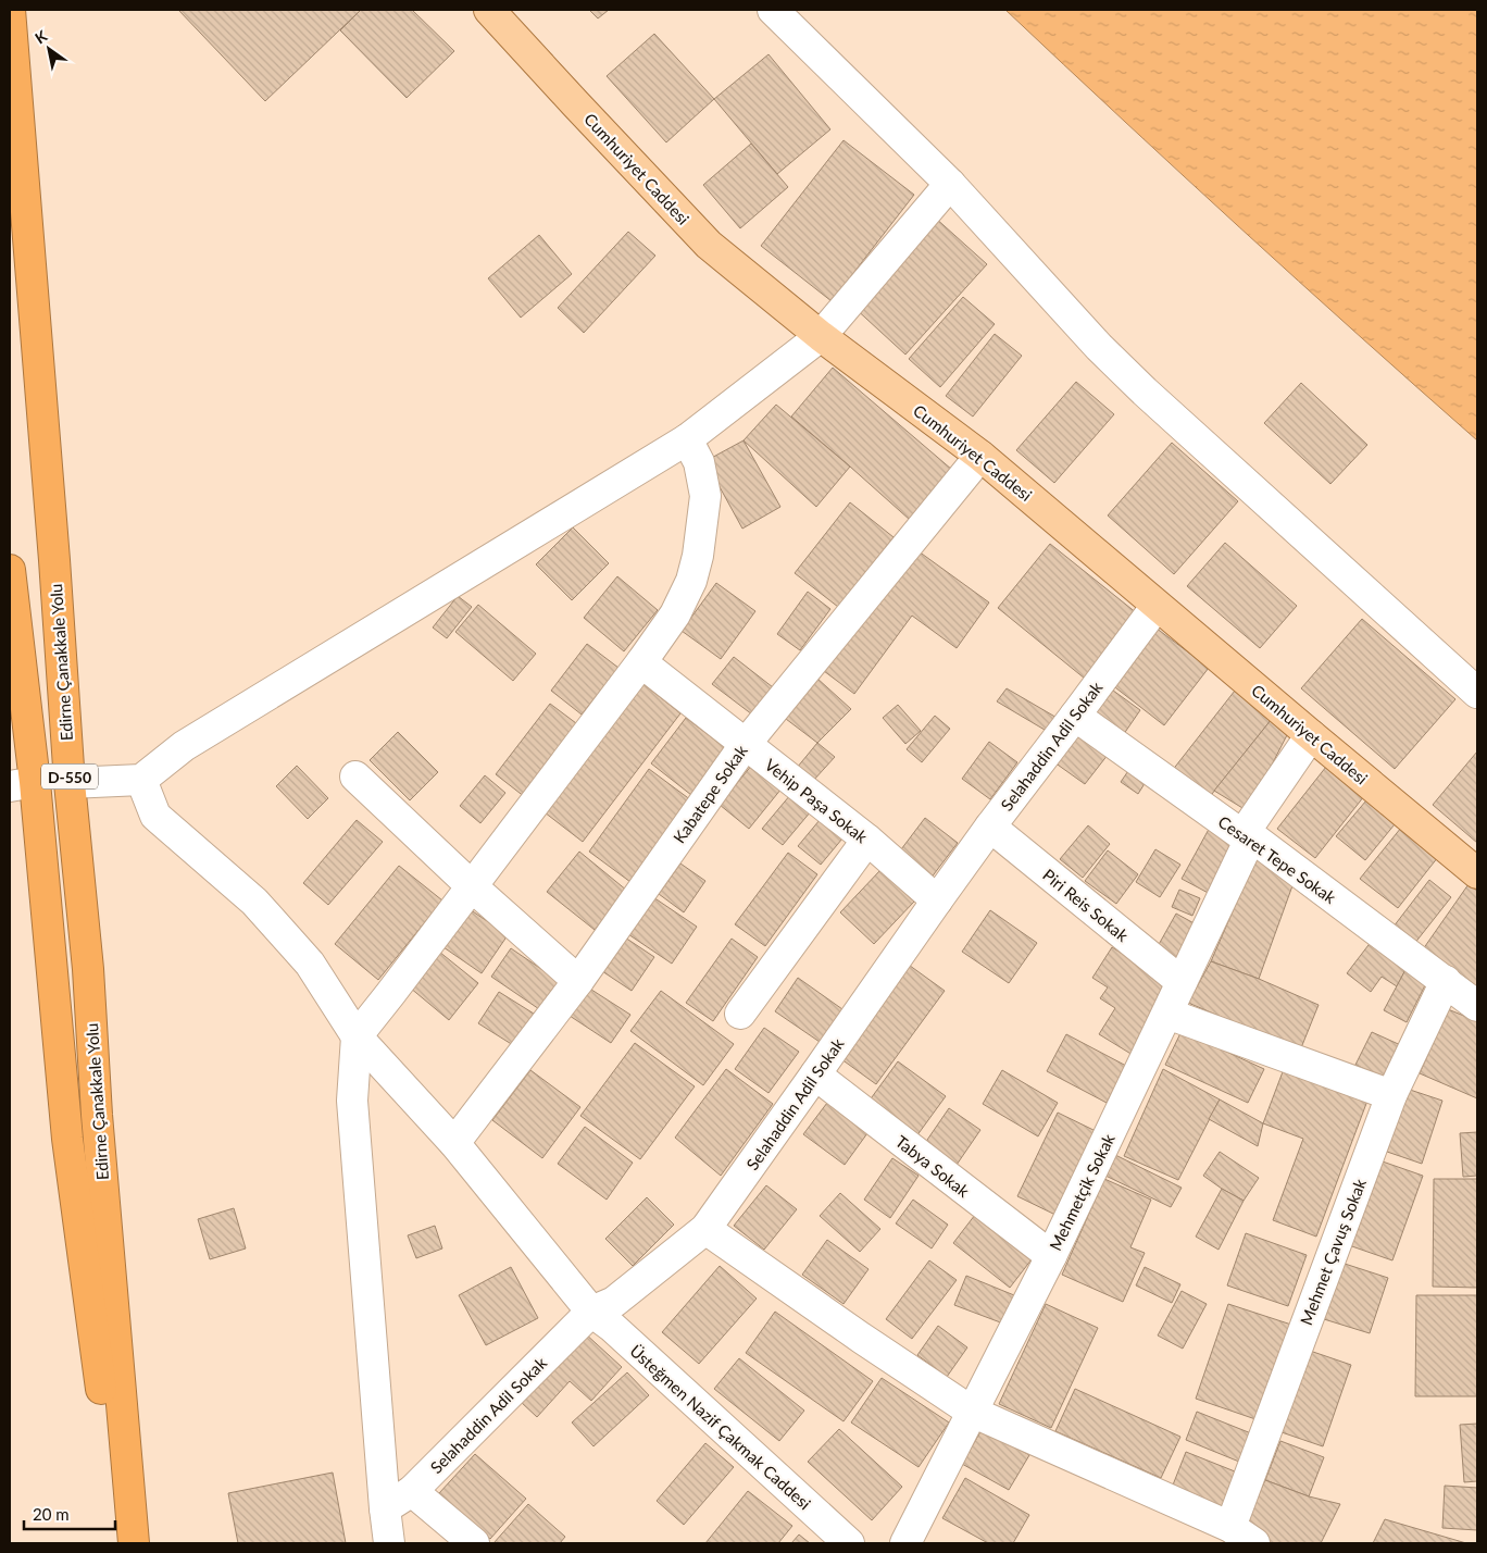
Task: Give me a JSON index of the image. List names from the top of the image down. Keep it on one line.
{"streets":{"highway":["Edirne Çanakkale Yolu","D-550"],"main road":["Cumhuriyet Caddesi"],"street":["Selahaddin Adil Sokak","Kabatepe Sokak","Vehip Paşa Sokak","Cesaret Tepe Sokak","Piri Reis Sokak","Tabya Sokak","Mehmetçik Sokak","Mehmet Çavuş Sokak","Üsteğmen Nazif Çakmak Caddesi"]},"crossings":[["Cumhuriyet Caddesi","Selahaddin Adil Sokak"],["Cumhuriyet Caddesi","Kabatepe Sokak"],["Cumhuriyet Caddesi","Mehmetçik Sokak"],["Selahaddin Adil Sokak","Vehip Paşa Sokak"],["Selahaddin Adil Sokak","Cesaret Tepe Sokak"],["Selahaddin Adil Sokak","Piri Reis Sokak"],["Selahaddin Adil Sokak","Tabya Sokak"],["Selahaddin Adil Sokak","Üsteğmen Nazif Çakmak Caddesi"],["Kabatepe Sokak","Vehip Paşa Sokak"],["Kabatepe Sokak","Üsteğmen Nazif Çakmak Caddesi"],["Cesaret Tepe Sokak","Mehmetçik Sokak"],["Cesaret Tepe Sokak","Mehmet Çavuş Sokak"],["Piri Reis Sokak","Mehmetçik Sokak"],["Tabya Sokak","Mehmetçik Sokak"]],"scale_bar":"20 m","north":"top left"}
